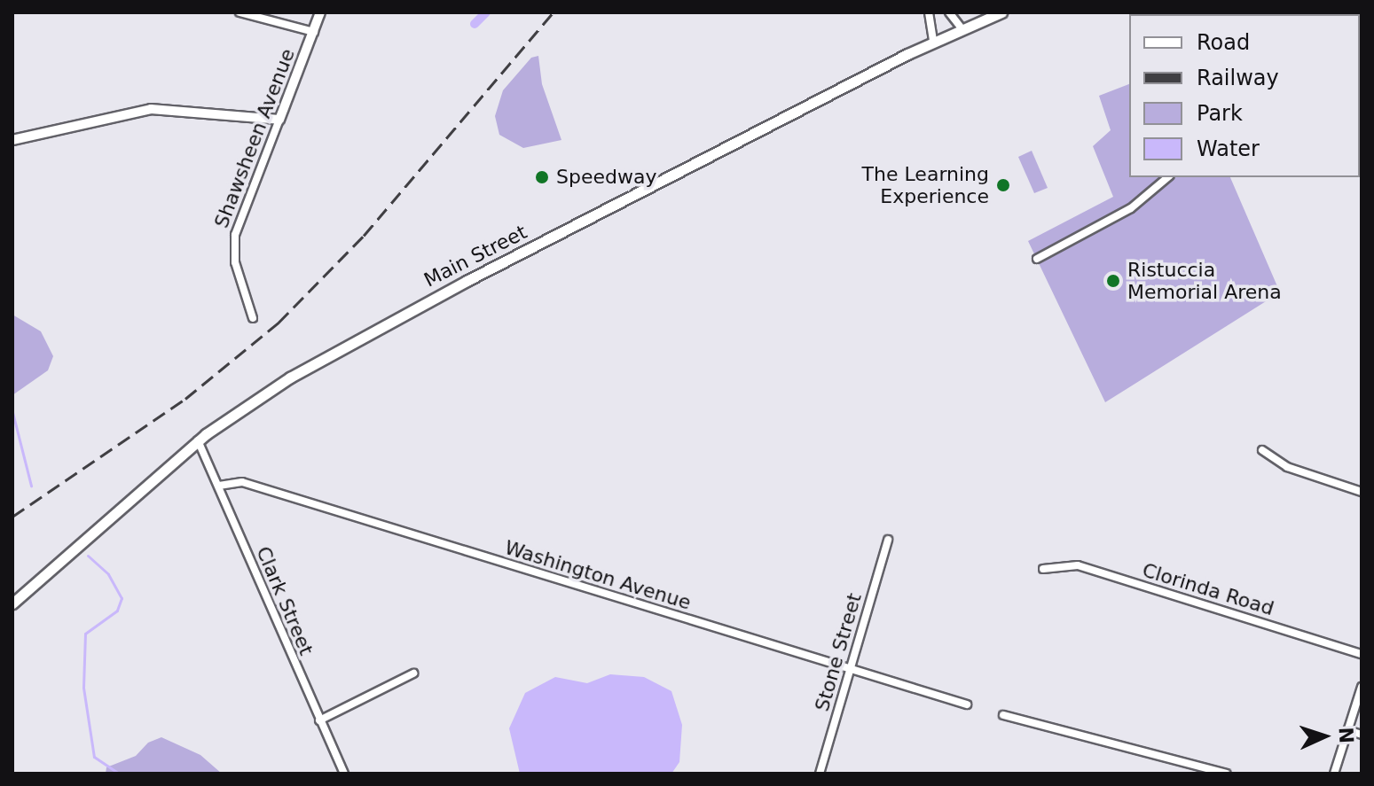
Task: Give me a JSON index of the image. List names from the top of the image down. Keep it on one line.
{"streets":{"main road":["Main Street"],"street":["Shawsheen Avenue","Washington Avenue","Clorinda Road","Clark Street","Stone Street"]},"crossings":[["Main Street","Clark Street"],["Washington Avenue","Clark Street"],["Washington Avenue","Stone Street"]],"places":["Speedway","The Learning Experience","Ristuccia Memorial Arena"],"legend":["Road","Railway","Park","Water"],"north":"right"}
